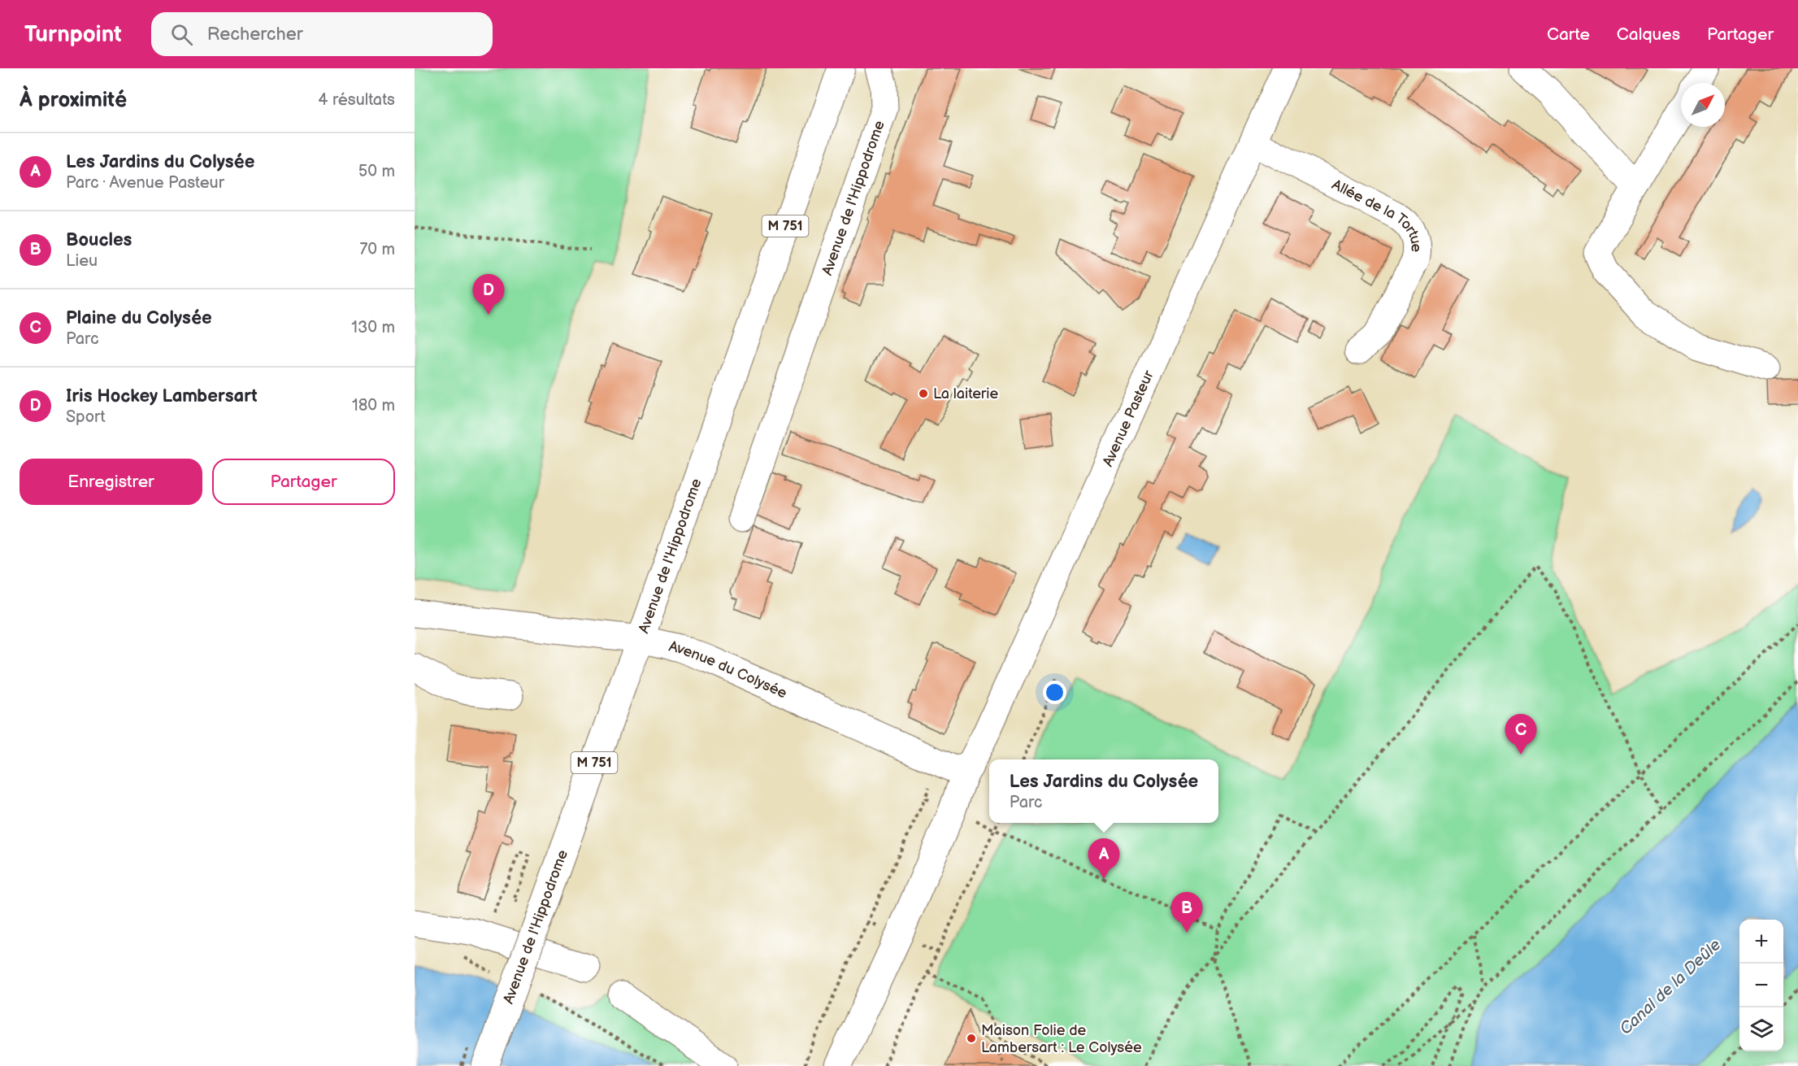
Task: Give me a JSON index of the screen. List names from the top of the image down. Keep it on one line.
{"streets":{"street":["Avenue de l'Hippodrome","Allée de la Tortue","M 751","Avenue Pasteur","Avenue du Colysée"]},"crossings":[["Avenue de l'Hippodrome","Avenue du Colysée"],["Allée de la Tortue","Avenue Pasteur"],["Avenue Pasteur","Avenue du Colysée"]],"water":["Canal de la Deûle"],"places":["La laiterie","Maison Folie de Lambersart : Le Colysée"],"north":"top right","page":{"header":"Turnpoint","search":"Rechercher","nav":["Carte","Calques","Partager"],"heading":["À proximité","4 résultats"],"list":[{"mark":"A","name":"Les Jardins du Colysée","note":"Parc · Avenue Pasteur","value":"50 m"},{"mark":"B","name":"Boucles","note":"Lieu","value":"70 m"},{"mark":"C","name":"Plaine du Colysée","note":"Parc","value":"130 m"},{"mark":"D","name":"Iris Hockey Lambersart","note":"Sport","value":"180 m"}],"pins":["D","C","A","B"],"buttons":["Enregistrer","Partager"],"popup":["Les Jardins du Colysée","Parc"],"map_buttons":["+","−"]}}
